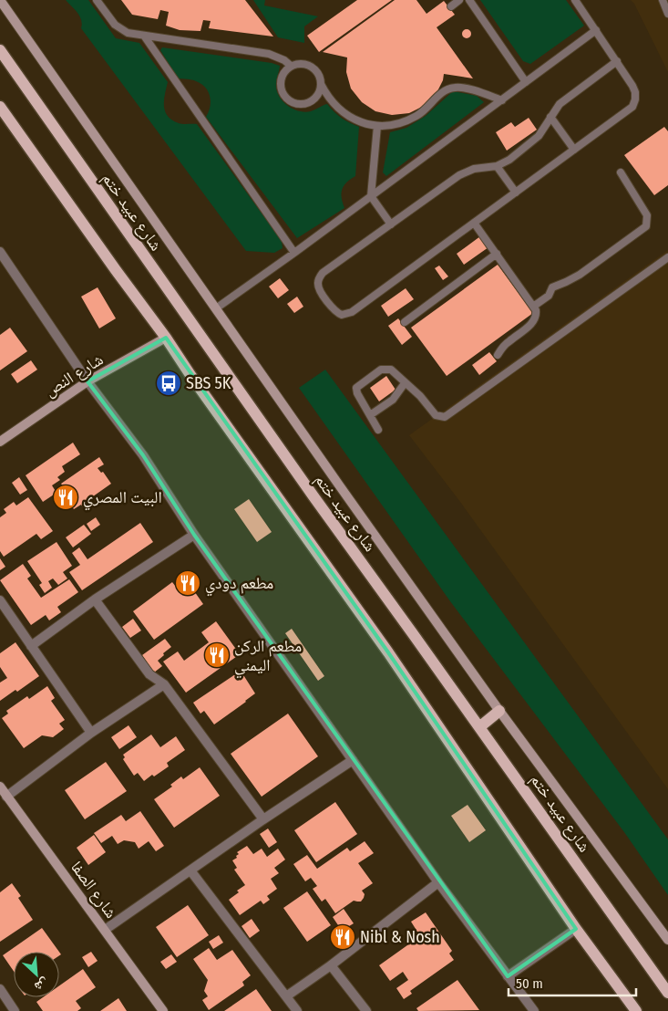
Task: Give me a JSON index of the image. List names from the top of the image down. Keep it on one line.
{"streets":{"main road":["شارع عبيد ختم"],"street":["شارع النص","شارع الصفا"]},"places":{"bus stop":["SBS 5K"],"restaurant":["البيت المصري","مطعم دودي","مطعم الركن اليمني","Nibl & Nosh"]},"scale_bar":"50 m","north":"bottom right"}
